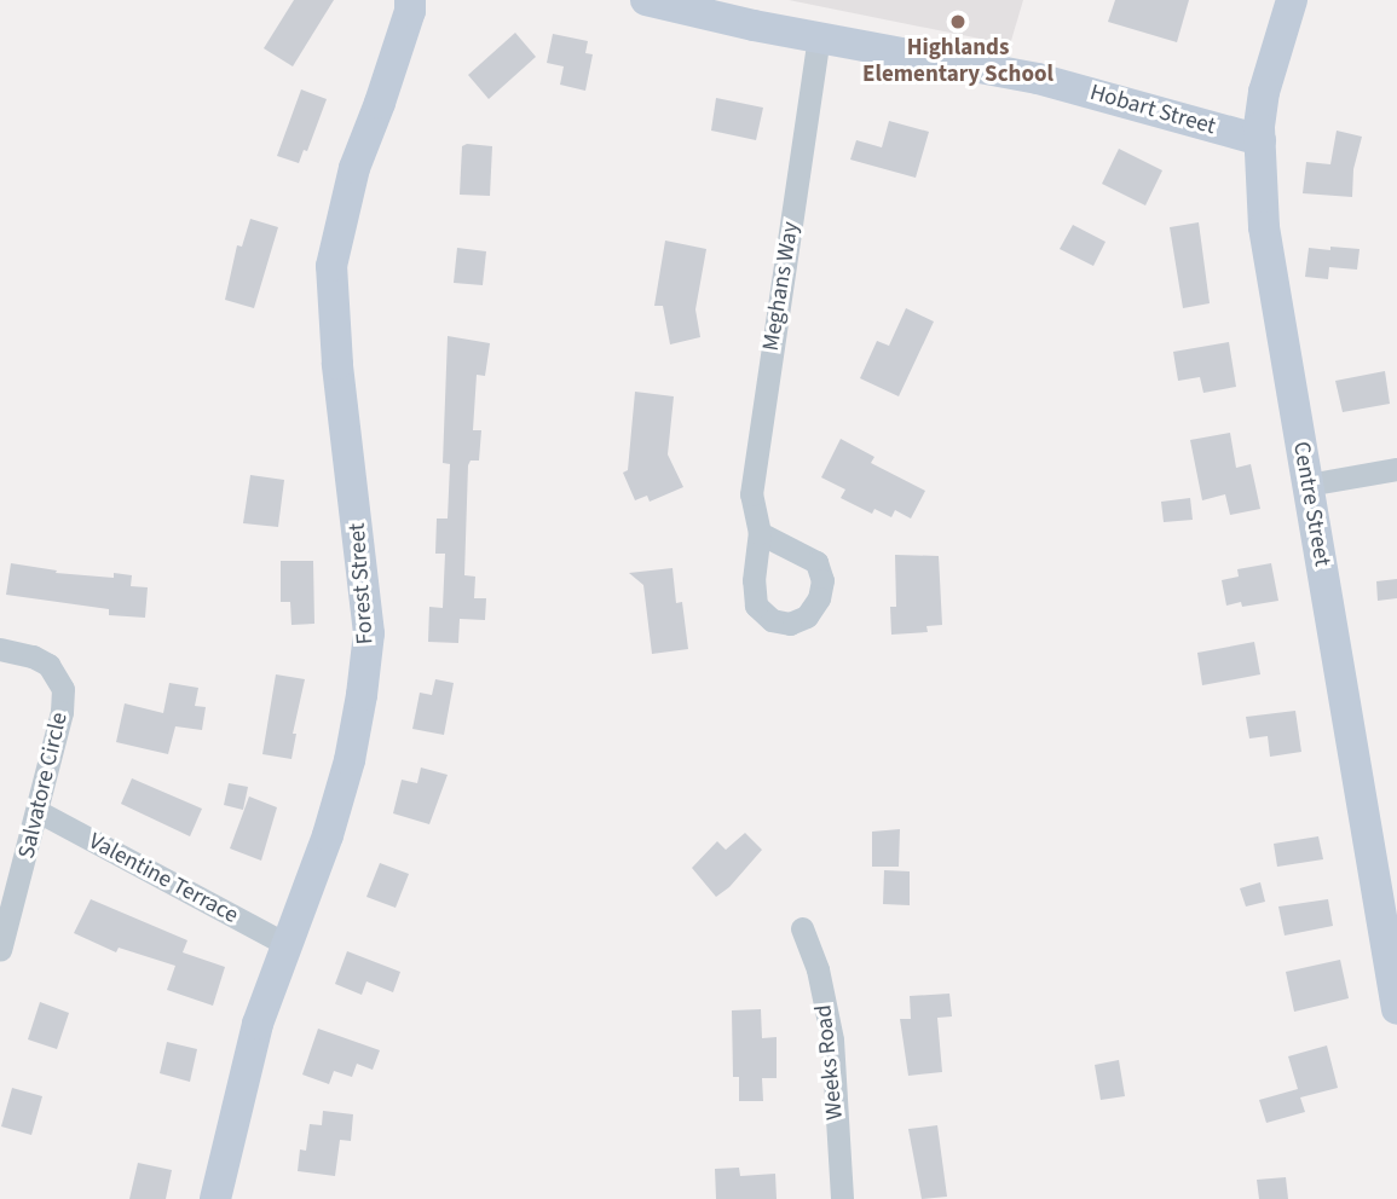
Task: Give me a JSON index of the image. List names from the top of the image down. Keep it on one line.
{"streets":{"main road":["Hobart Street","Centre Street","Forest Street"],"street":["Meghans Way","Salvatore Circle","Valentine Terrace","Weeks Road"]},"crossings":[["Hobart Street","Meghans Way"],["Hobart Street","Centre Street"],["Forest Street","Valentine Terrace"],["Salvatore Circle","Valentine Terrace"]],"places":["Highlands Elementary School"]}
